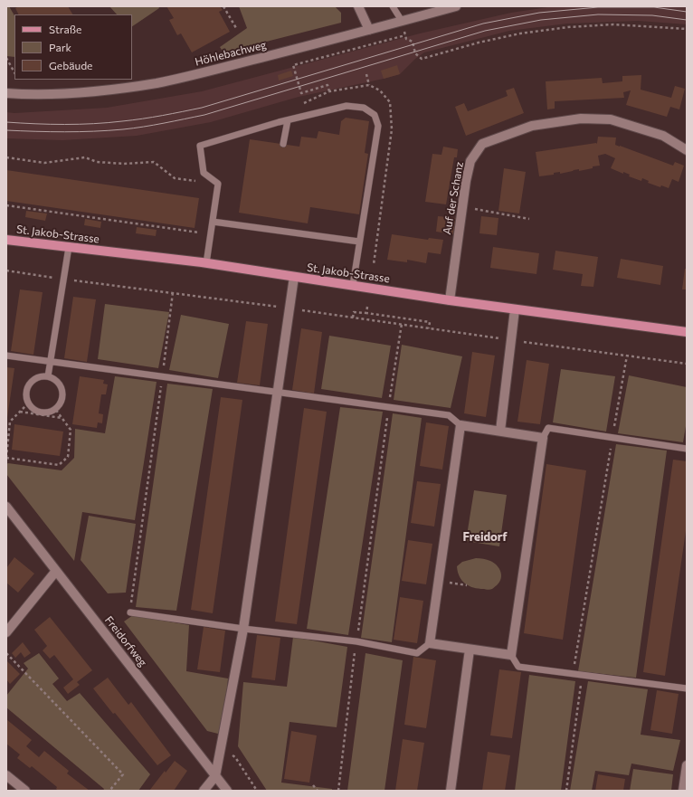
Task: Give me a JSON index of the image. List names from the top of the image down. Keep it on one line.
{"streets":{"main road":["St. Jakob-Strasse"],"street":["Höhlebachweg","Auf der Schanz","Freidorfweg"]},"crossings":[["Auf der Schanz","St. Jakob-Strasse"]],"districts":["Freidorf"],"legend":["Straße","Park","Gebäude"]}
